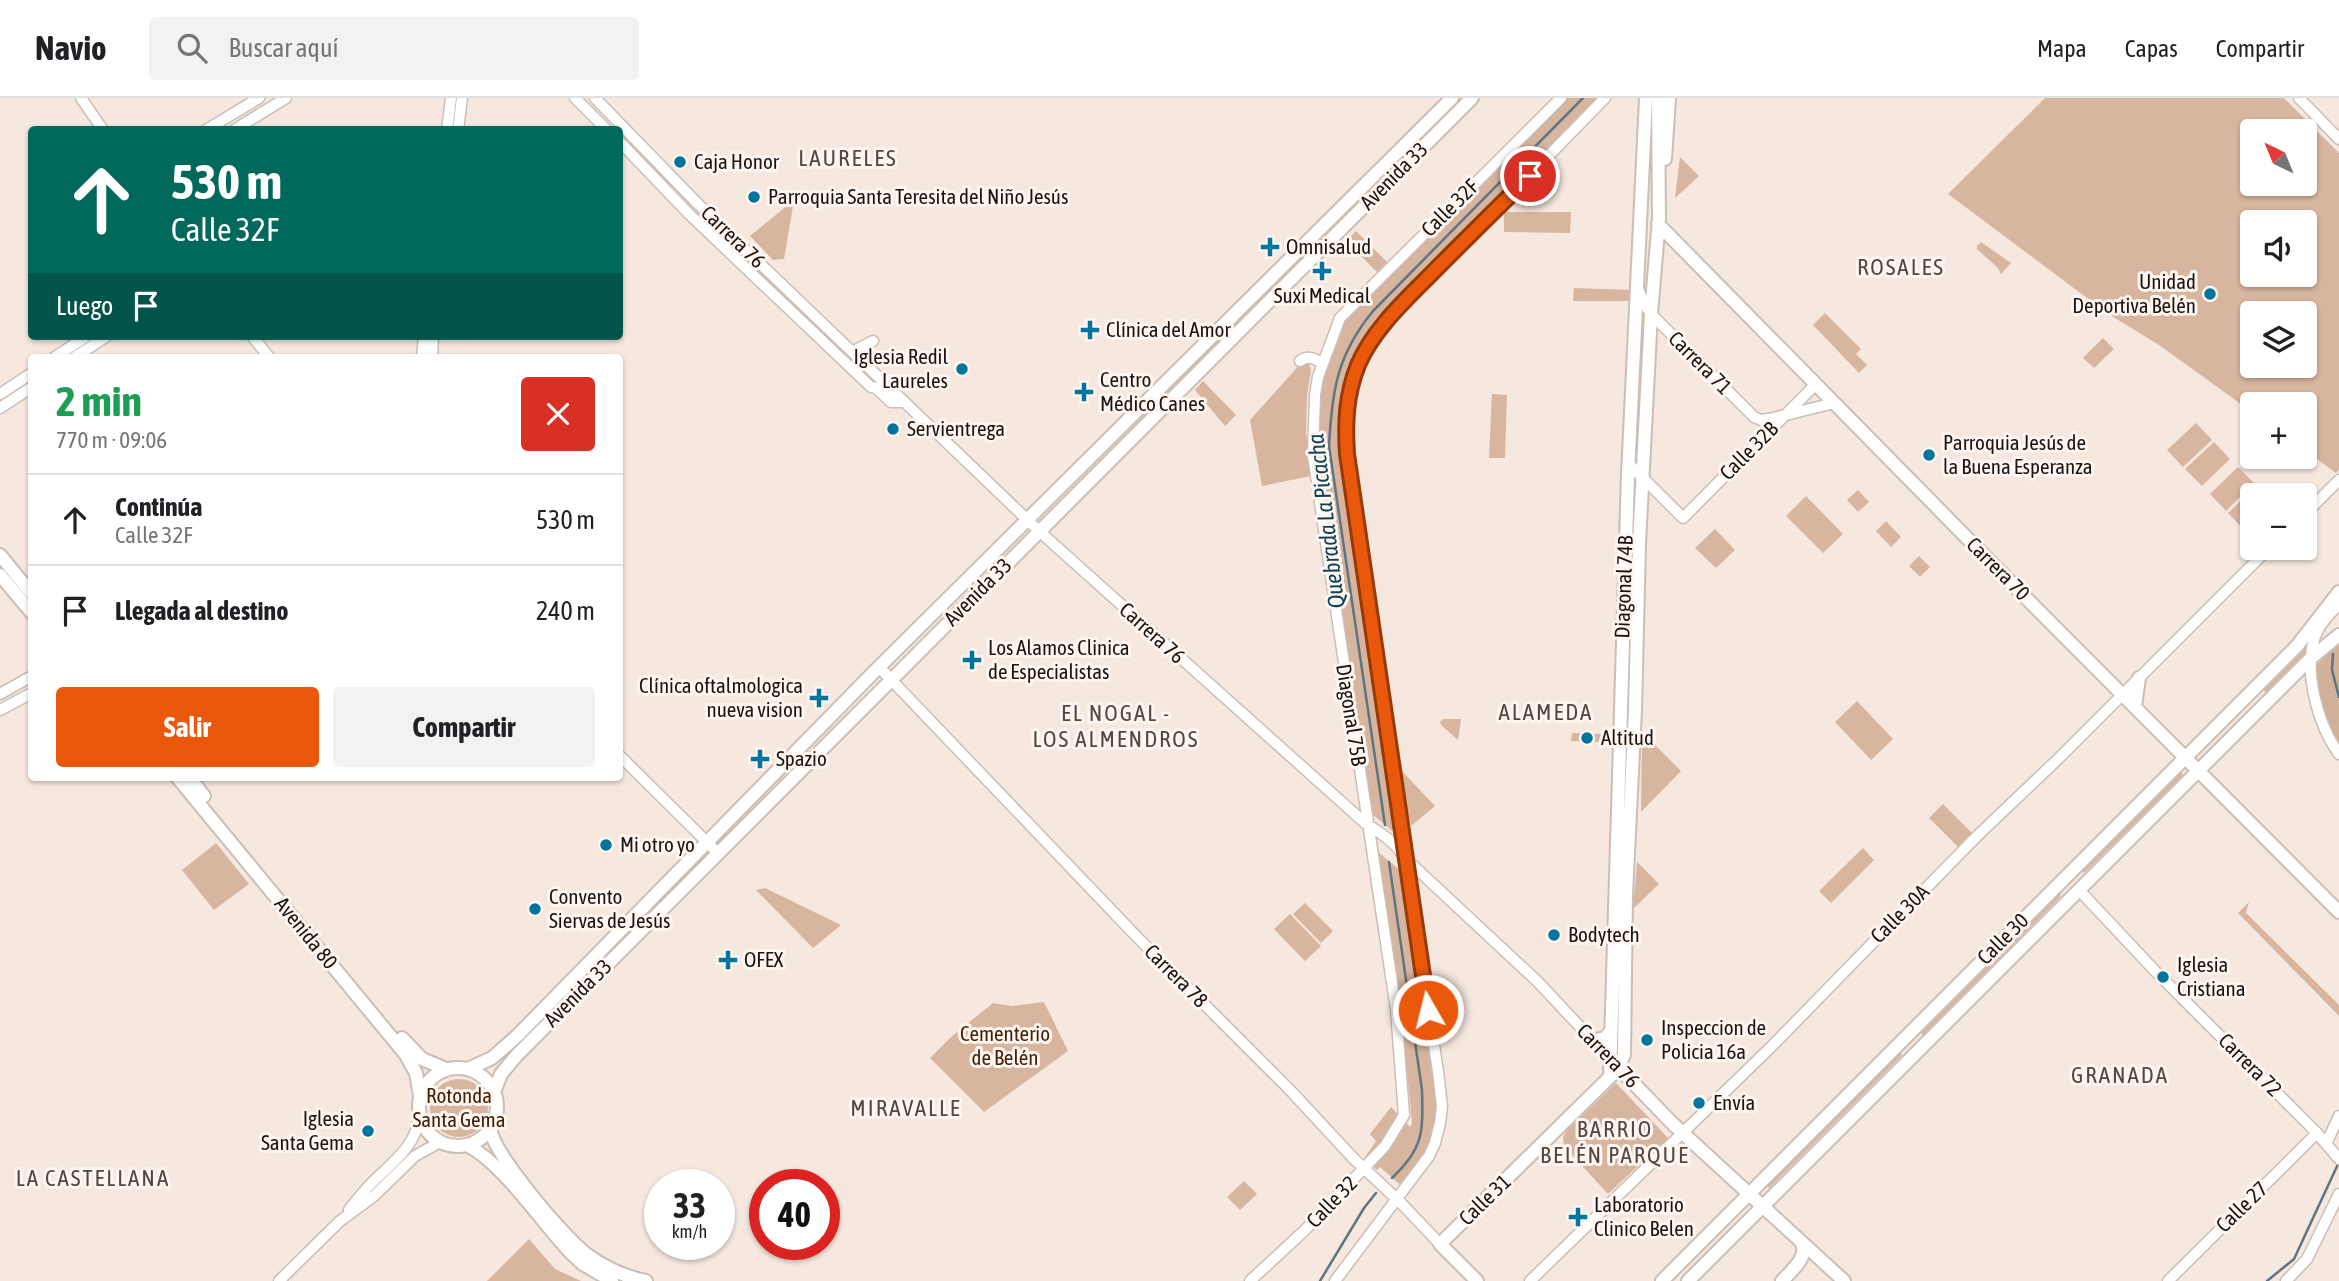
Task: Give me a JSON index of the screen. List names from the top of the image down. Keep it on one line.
{"streets":{"main road":["Avenida 33","Carrera 76","Carrera 70","Diagonal 74B","Avenida 80","Calle 30","Carrera 78","Calle 31"],"street":["Calle 32F","Carrera 71","Calle 32B","Diagonal 75B","Calle 30A","Carrera 72","Calle 32","Calle 27"]},"crossings":[["Avenida 33","Carrera 76"],["Avenida 33","Avenida 80"],["Avenida 33","Carrera 78"],["Calle 32F","Diagonal 75B"],["Carrera 76","Diagonal 74B"],["Carrera 76","Diagonal 75B"],["Carrera 76","Calle 30A"],["Carrera 76","Calle 30"],["Carrera 76","Calle 31"],["Carrera 71","Calle 32B"],["Carrera 71","Diagonal 74B"],["Calle 32B","Carrera 70"],["Calle 32B","Diagonal 74B"],["Carrera 70","Diagonal 74B"],["Carrera 70","Calle 30A"],["Carrera 70","Calle 30"],["Diagonal 74B","Calle 31"],["Diagonal 75B","Carrera 78"],["Diagonal 75B","Calle 32"],["Calle 30","Carrera 72"],["Carrera 78","Calle 31"],["Carrera 78","Calle 32"],["Carrera 72","Calle 27"]],"districts":["LAURELES","ROSALES","ALAMEDA","EL NOGAL - LOS ALMENDROS","GRANADA","MIRAVALLE","BARRIO BELÉN PARQUE","LA CASTELLANA"],"water":["Quebrada La Picacha"],"parks":["Cementerio de Belén","Rotonda Santa Gema"],"places":{"other":["Caja Honor","Parroquia Santa Teresita del Niño Jesús","Unidad Deportiva Belén","Iglesia Redil Laureles","Servientrega","Parroquia Jesús de la Buena Esperanza","Altitud","Mi otro yo","Convento Siervas de Jesús","Bodytech","Iglesia Cristiana","Inspeccion de Policia 16a","Envía","Iglesia Santa Gema"],"health":["Omnisalud","Suxi Medical","Clínica del Amor","Centro Médico Canes","Los Alamos Clinica de Especialistas","Clínica oftalmologica nueva vision","Spazio","OFEX","Laboratorio Clinico Belen"]},"north":"top left","page":{"header":"Navio","search":"Buscar aquí","nav":["Mapa","Capas","Compartir"],"map_buttons":["+","−"],"turn":["530 m","Calle 32F"],"then":"Luego","heading":["2 min","770 m · 09:06"],"list":[{"name":"Continúa","note":"Calle 32F","value":"530 m"},{"name":"Llegada al destino","value":"240 m"}],"buttons":["Salir","Compartir"],"speed":"33 km/h","limit":"40"}}
